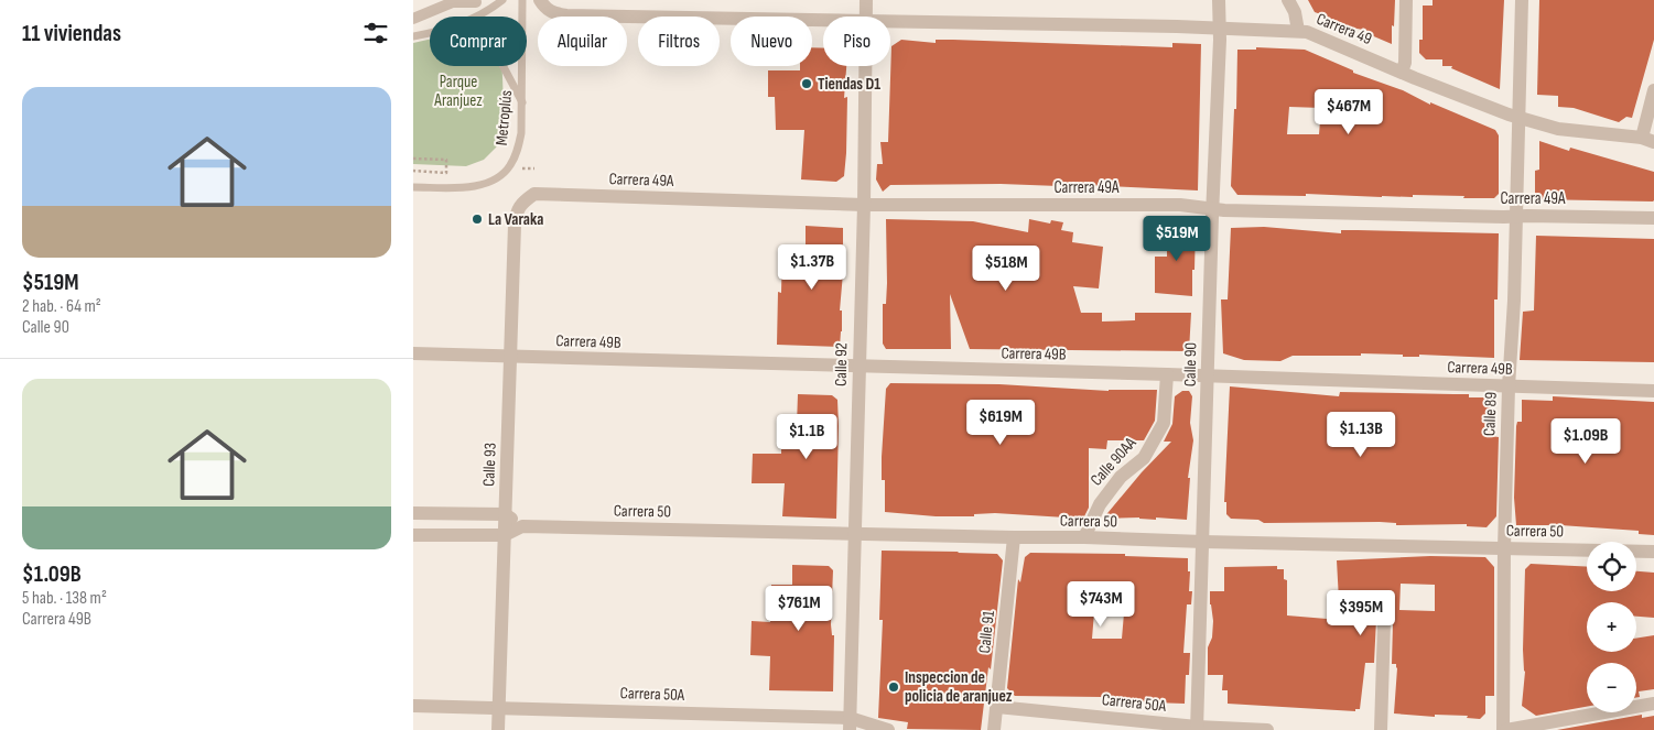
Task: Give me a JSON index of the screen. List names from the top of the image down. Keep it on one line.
{"streets":{"street":["Carrera 49","Carrera 49A","Carrera 49B","Calle 92","Calle 90","Calle 89","Calle 90AA","Calle 93","Carrera 50","Calle 91","Carrera 50A"],"lane":["Metroplús"]},"crossings":[["Carrera 49","Calle 90"],["Carrera 49","Calle 89"],["Carrera 49A","Calle 92"],["Carrera 49A","Calle 90"],["Carrera 49A","Calle 89"],["Carrera 49A","Calle 93"],["Carrera 49B","Calle 92"],["Carrera 49B","Calle 90"],["Carrera 49B","Calle 89"],["Carrera 49B","Calle 90AA"],["Carrera 49B","Calle 93"],["Calle 92","Carrera 50"],["Calle 92","Carrera 50A"],["Calle 90","Carrera 50"],["Calle 90","Carrera 50A"],["Calle 89","Carrera 50"],["Calle 90AA","Carrera 50"],["Calle 93","Carrera 50"],["Calle 93","Carrera 50A"],["Carrera 50","Calle 91"],["Calle 91","Carrera 50A"]],"parks":["Parque Aranjuez"],"places":["Tiendas D1","La Varaka","Inspeccion de policia de aranjuez"],"page":{"heading":"11 viviendas","chip":["Comprar","Alquilar","Filtros","Nuevo","Piso"],"list":[{"name":"$519M","note":"2 hab. · 64 m² · Calle 90"},{"name":"$1.09B","note":"5 hab. · 138 m² · Carrera 49B"}],"price":["$467M","$519M","$1.37B","$518M","$619M","$1.13B","$1.1B","$1.09B","$743M","$761M","$395M"],"map_buttons":["+","−"]}}
